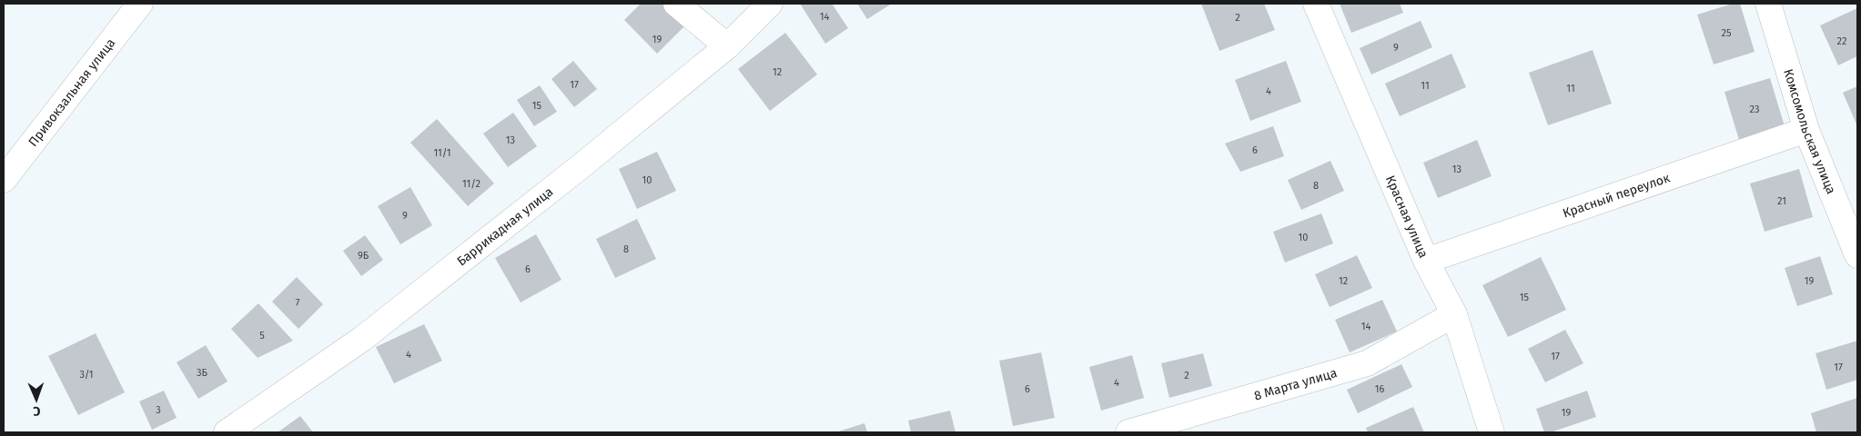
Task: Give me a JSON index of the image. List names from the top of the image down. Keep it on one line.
{"streets":{"street":["Привокзальная улица","Комсомольская улица","Красный переулок","Красная улица","Баррикадная улица","8 Марта улица"]},"crossings":[["Комсомольская улица","Красный переулок"],["Красный переулок","Красная улица"],["Красная улица","8 Марта улица"]],"house_numbers":["14","2","25","19","22","9","12","17","11","11","4","15","23","13","6","11/1","13","10","11/2","8","21","9","10","8","9Б","6","12","19","15","7","14","5","4","17","17","3Б","3/1","2","4","6","16","3","19"],"north":"bottom"}
